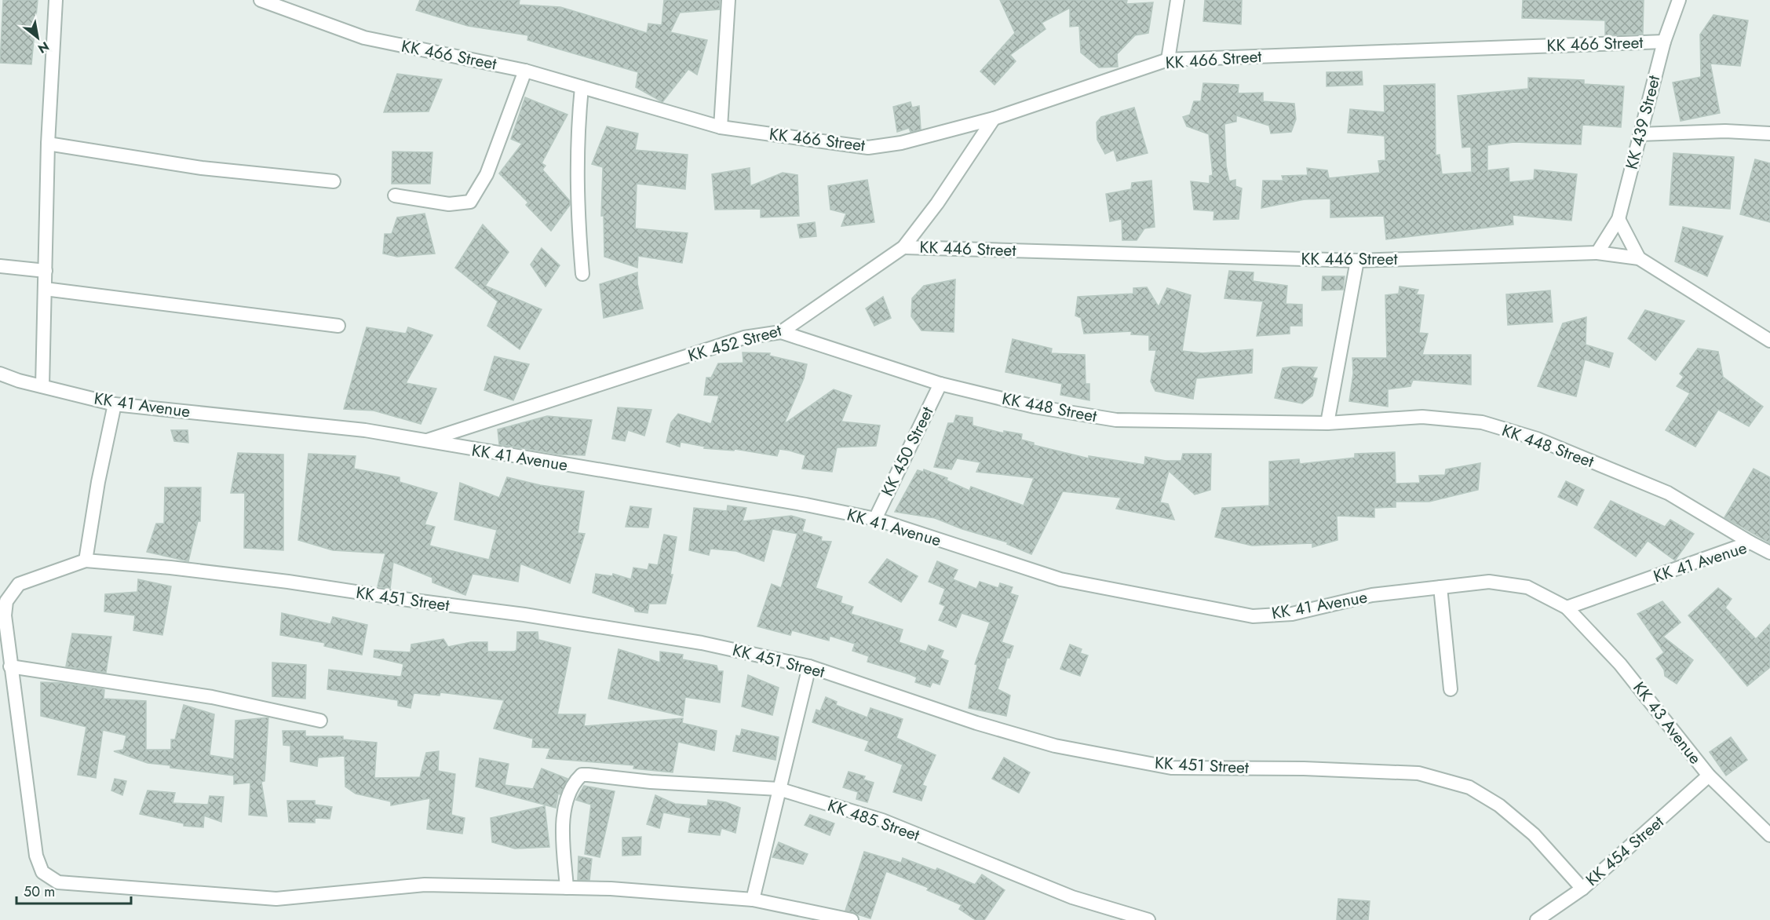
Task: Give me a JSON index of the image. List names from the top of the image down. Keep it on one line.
{"streets":{"street":["KK 466 Street","KK 439 Street","KK 446 Street","KK 452 Street","KK 41 Avenue","KK 448 Street","KK 450 Street","KK 451 Street","KK 43 Avenue","KK 485 Street","KK 454 Street"]},"crossings":[["KK 466 Street","KK 439 Street"],["KK 466 Street","KK 452 Street"],["KK 439 Street","KK 446 Street"],["KK 446 Street","KK 452 Street"],["KK 452 Street","KK 41 Avenue"],["KK 452 Street","KK 448 Street"],["KK 41 Avenue","KK 448 Street"],["KK 41 Avenue","KK 450 Street"],["KK 41 Avenue","KK 43 Avenue"],["KK 448 Street","KK 450 Street"],["KK 451 Street","KK 454 Street"],["KK 43 Avenue","KK 454 Street"]],"scale_bar":"50 m","north":"bottom right"}
